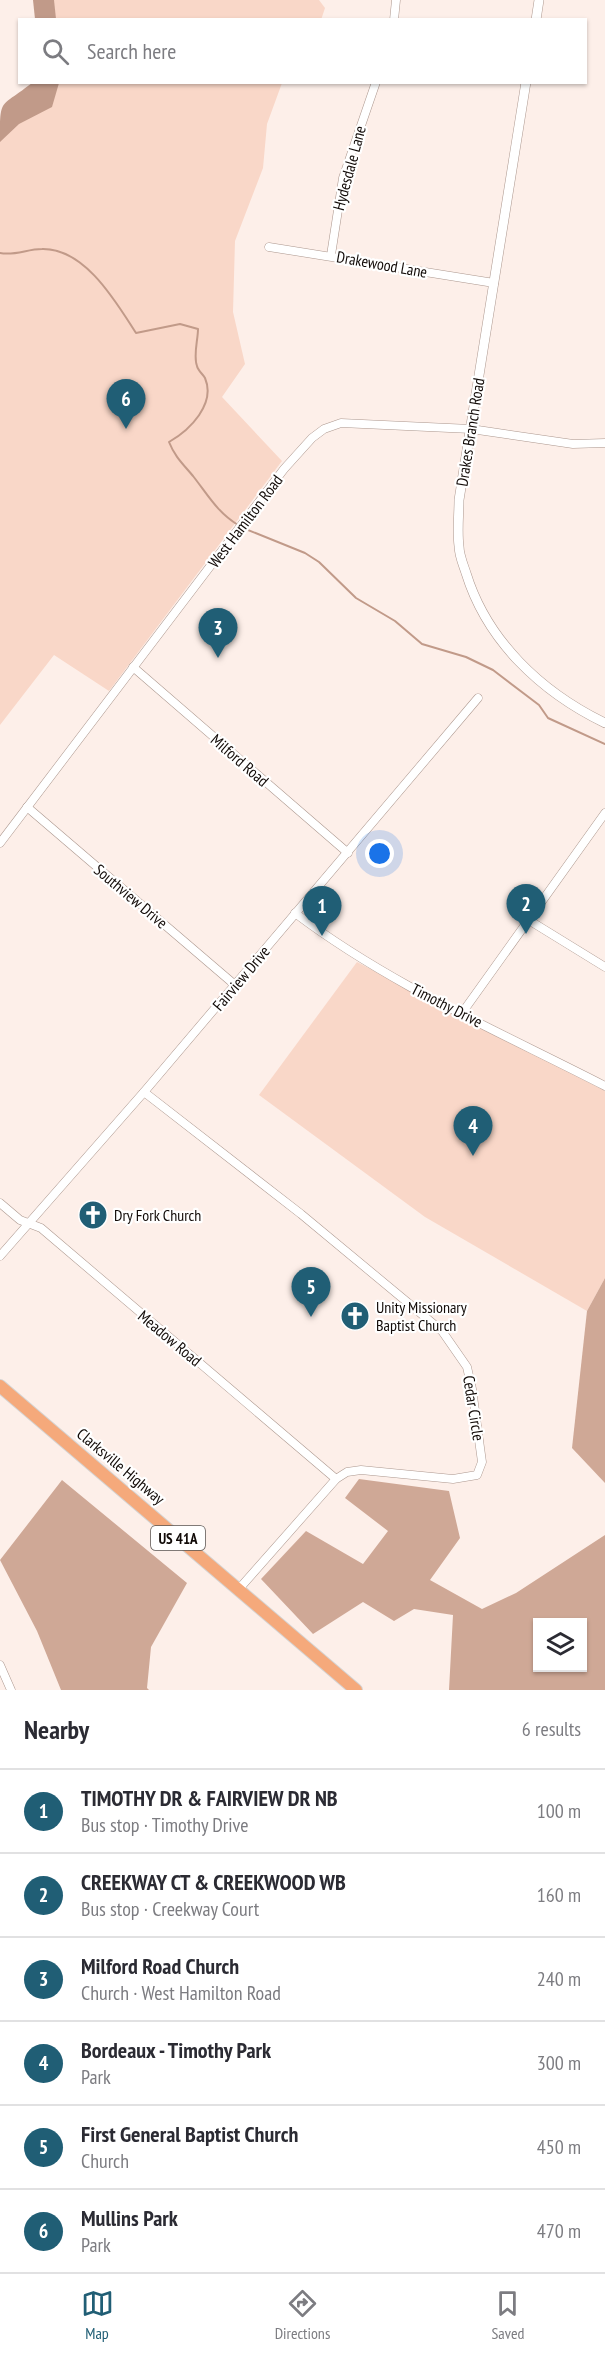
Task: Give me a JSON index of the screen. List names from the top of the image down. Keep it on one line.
{"streets":{"main road":["Clarksville Highway","US 41A"],"street":["Hydesdale Lane","Drakewood Lane","Drakes Branch Road","West Hamilton Road","Milford Road","Southview Drive","Fairview Drive","Timothy Drive","Meadow Road","Cedar Circle"]},"crossings":[["Hydesdale Lane","Drakewood Lane"],["Drakewood Lane","Drakes Branch Road"],["Drakes Branch Road","West Hamilton Road"],["West Hamilton Road","Milford Road"],["West Hamilton Road","Southview Drive"],["Milford Road","Fairview Drive"],["Southview Drive","Fairview Drive"],["Fairview Drive","Timothy Drive"],["Fairview Drive","Meadow Road"],["Fairview Drive","Cedar Circle"],["Meadow Road","Cedar Circle"]],"places":{"church":["Dry Fork Church","Unity Missionary Baptist Church"]},"page":{"search":"Search here","pins":["6","3","2","1","4","5"],"heading":["Nearby","6 results"],"list":[{"mark":"1","name":"TIMOTHY DR & FAIRVIEW DR NB","note":"Bus stop · Timothy Drive","value":"100 m"},{"mark":"2","name":"CREEKWAY CT & CREEKWOOD WB","note":"Bus stop · Creekway Court","value":"160 m"},{"mark":"3","name":"Milford Road Church","note":"Church · West Hamilton Road","value":"240 m"},{"mark":"4","name":"Bordeaux - Timothy Park","note":"Park","value":"300 m"},{"mark":"5","name":"First General Baptist Church","note":"Church","value":"450 m"},{"mark":"6","name":"Mullins Park","note":"Park","value":"470 m"}],"nav":["Map","Directions","Saved"]}}
